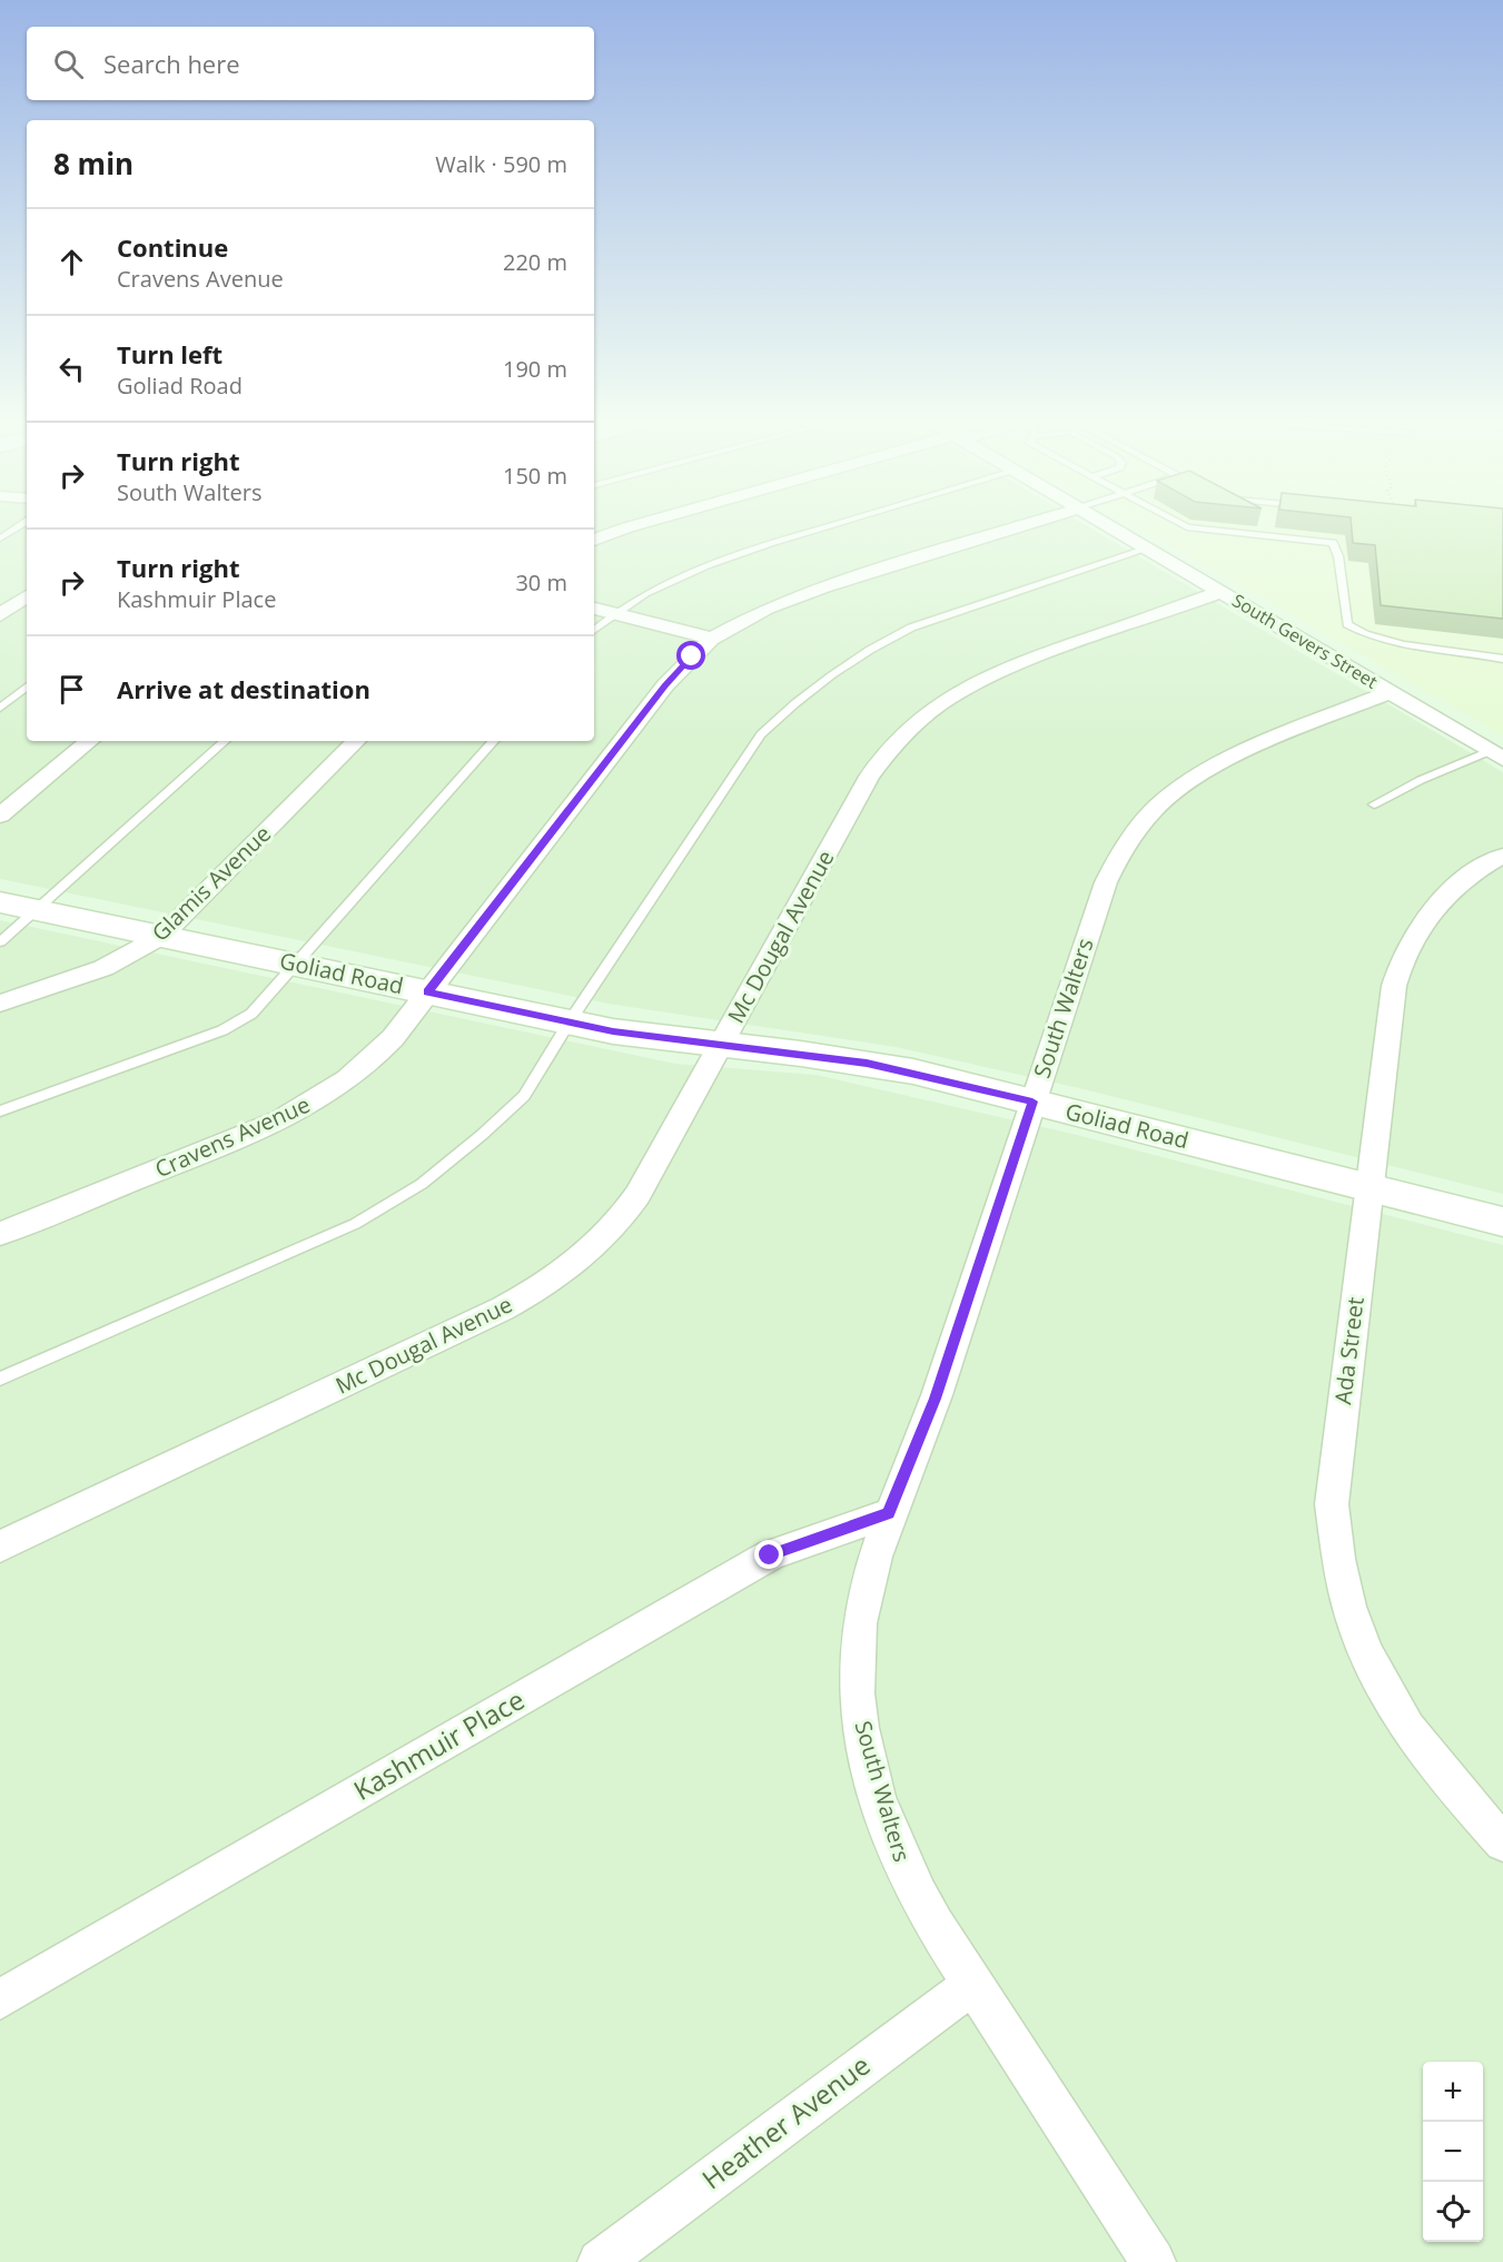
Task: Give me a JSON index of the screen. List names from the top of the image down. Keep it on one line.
{"streets":{"main road":["Goliad Road"],"street":["South Gevers Street","Glamis Avenue","Mc Dougal Avenue","South Walters","Cravens Avenue","Ada Street","Kashmuir Place","Heather Avenue"]},"crossings":[["South Gevers Street","Mc Dougal Avenue"],["South Gevers Street","South Walters"],["Glamis Avenue","Goliad Road"],["Mc Dougal Avenue","Goliad Road"],["Goliad Road","South Walters"],["Goliad Road","Cravens Avenue"],["Goliad Road","Ada Street"],["South Walters","Kashmuir Place"],["South Walters","Heather Avenue"]],"page":{"search":"Search here","heading":["8 min","Walk · 590 m"],"list":[["Continue","Cravens Avenue","220 m"],["Turn left","Goliad Road","190 m"],["Turn right","South Walters","150 m"],["Turn right","Kashmuir Place","30 m"],"Arrive at destination"],"map_buttons":["+","−"]}}
